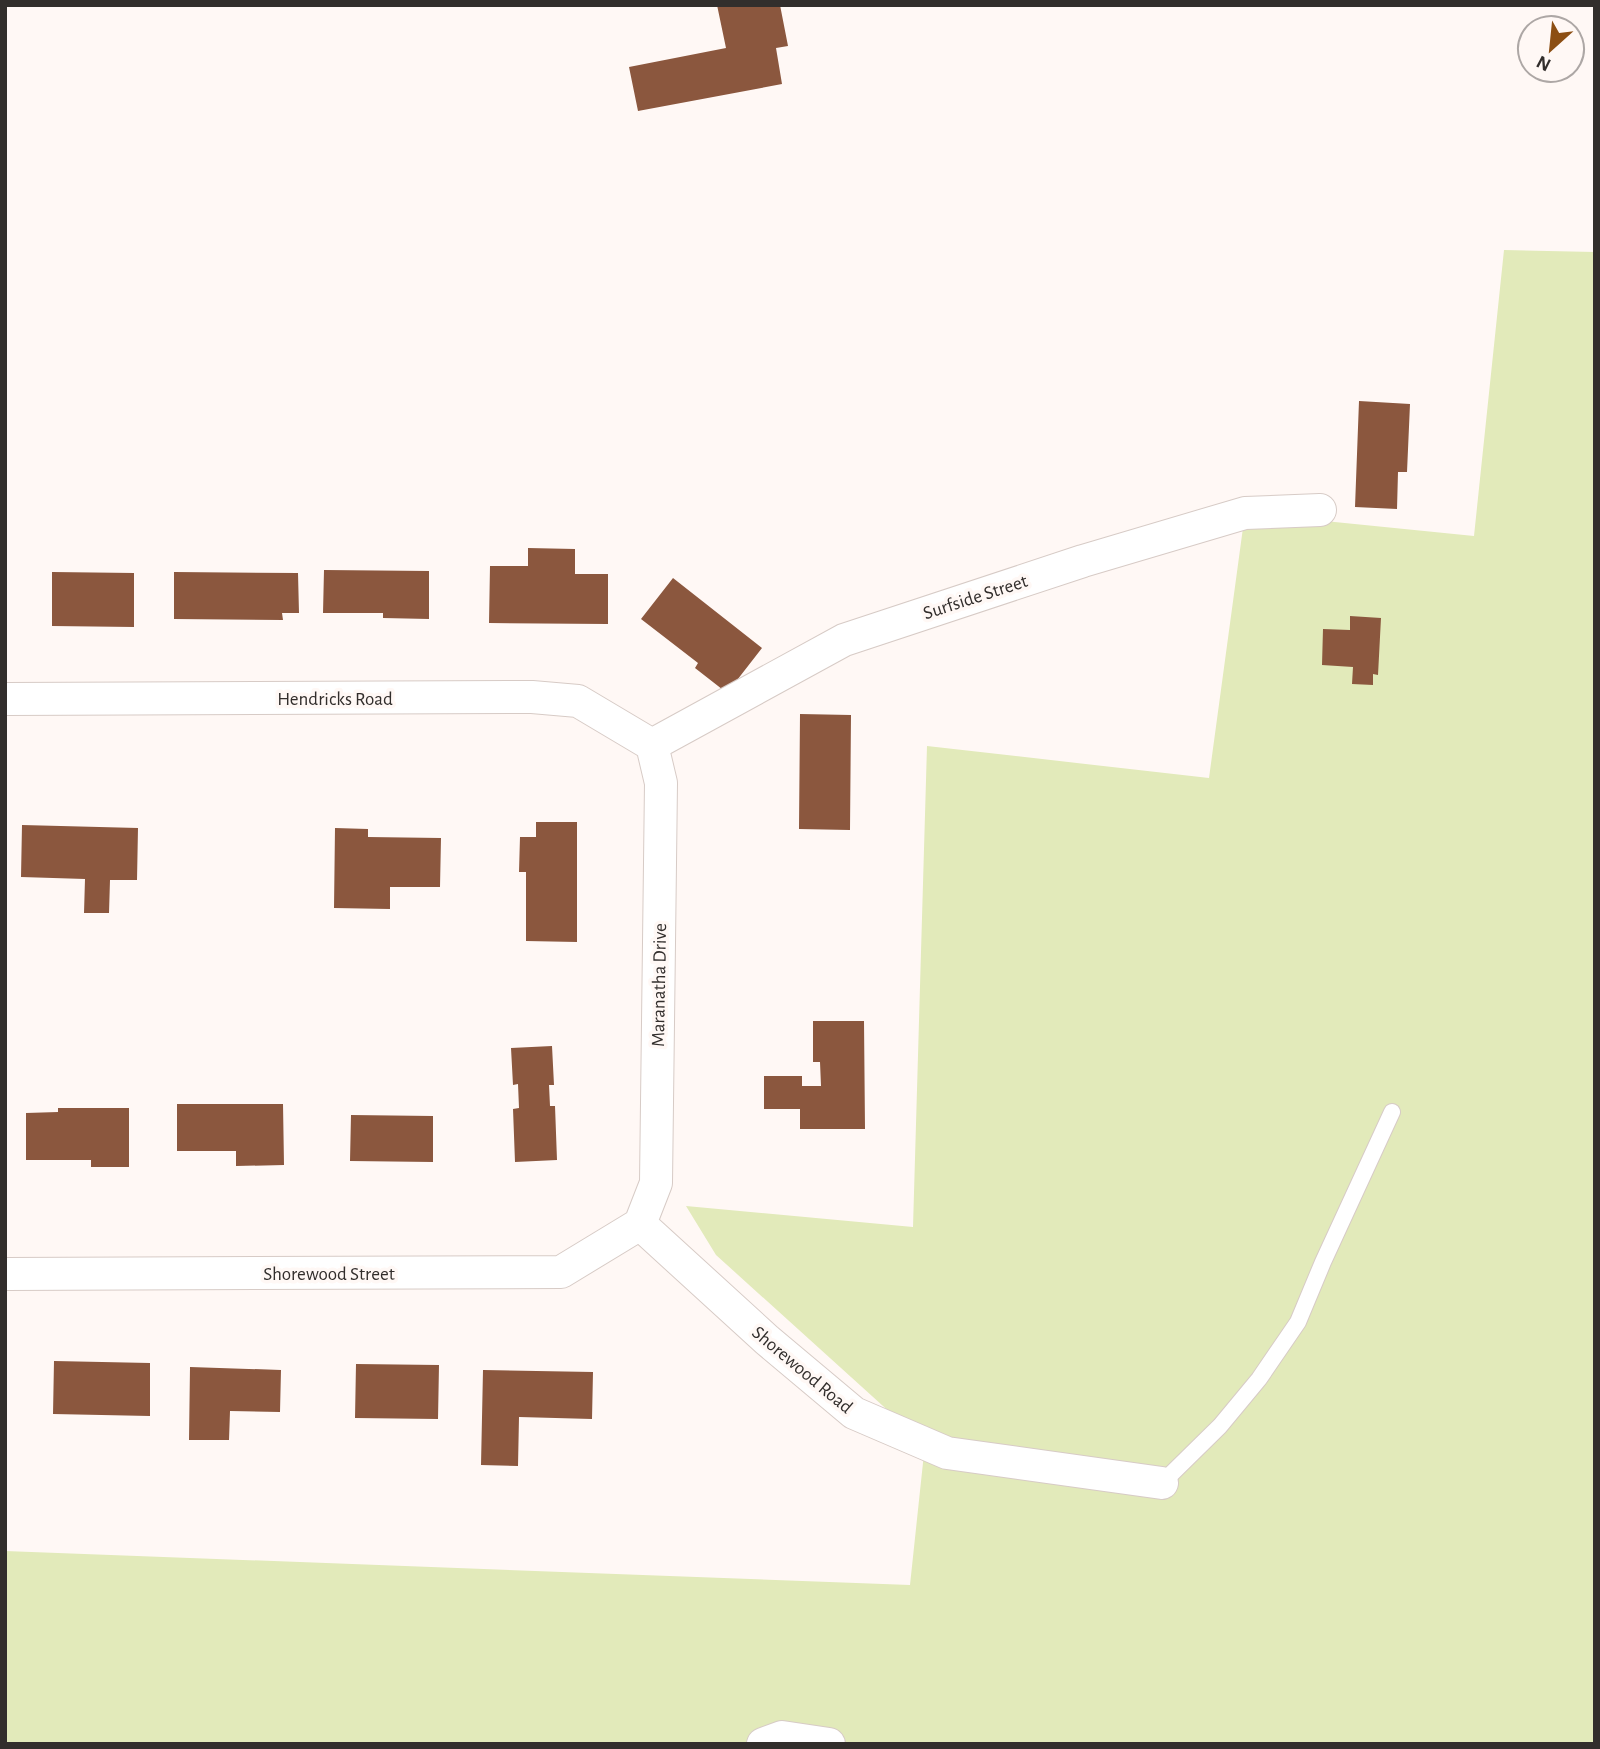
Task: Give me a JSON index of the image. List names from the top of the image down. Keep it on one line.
{"streets":{"street":["Surfside Street","Hendricks Road","Maranatha Drive","Shorewood Street","Shorewood Road"]},"crossings":[["Surfside Street","Hendricks Road"],["Surfside Street","Maranatha Drive"],["Hendricks Road","Maranatha Drive"],["Maranatha Drive","Shorewood Street"],["Maranatha Drive","Shorewood Road"],["Shorewood Street","Shorewood Road"]],"north":"bottom left"}
